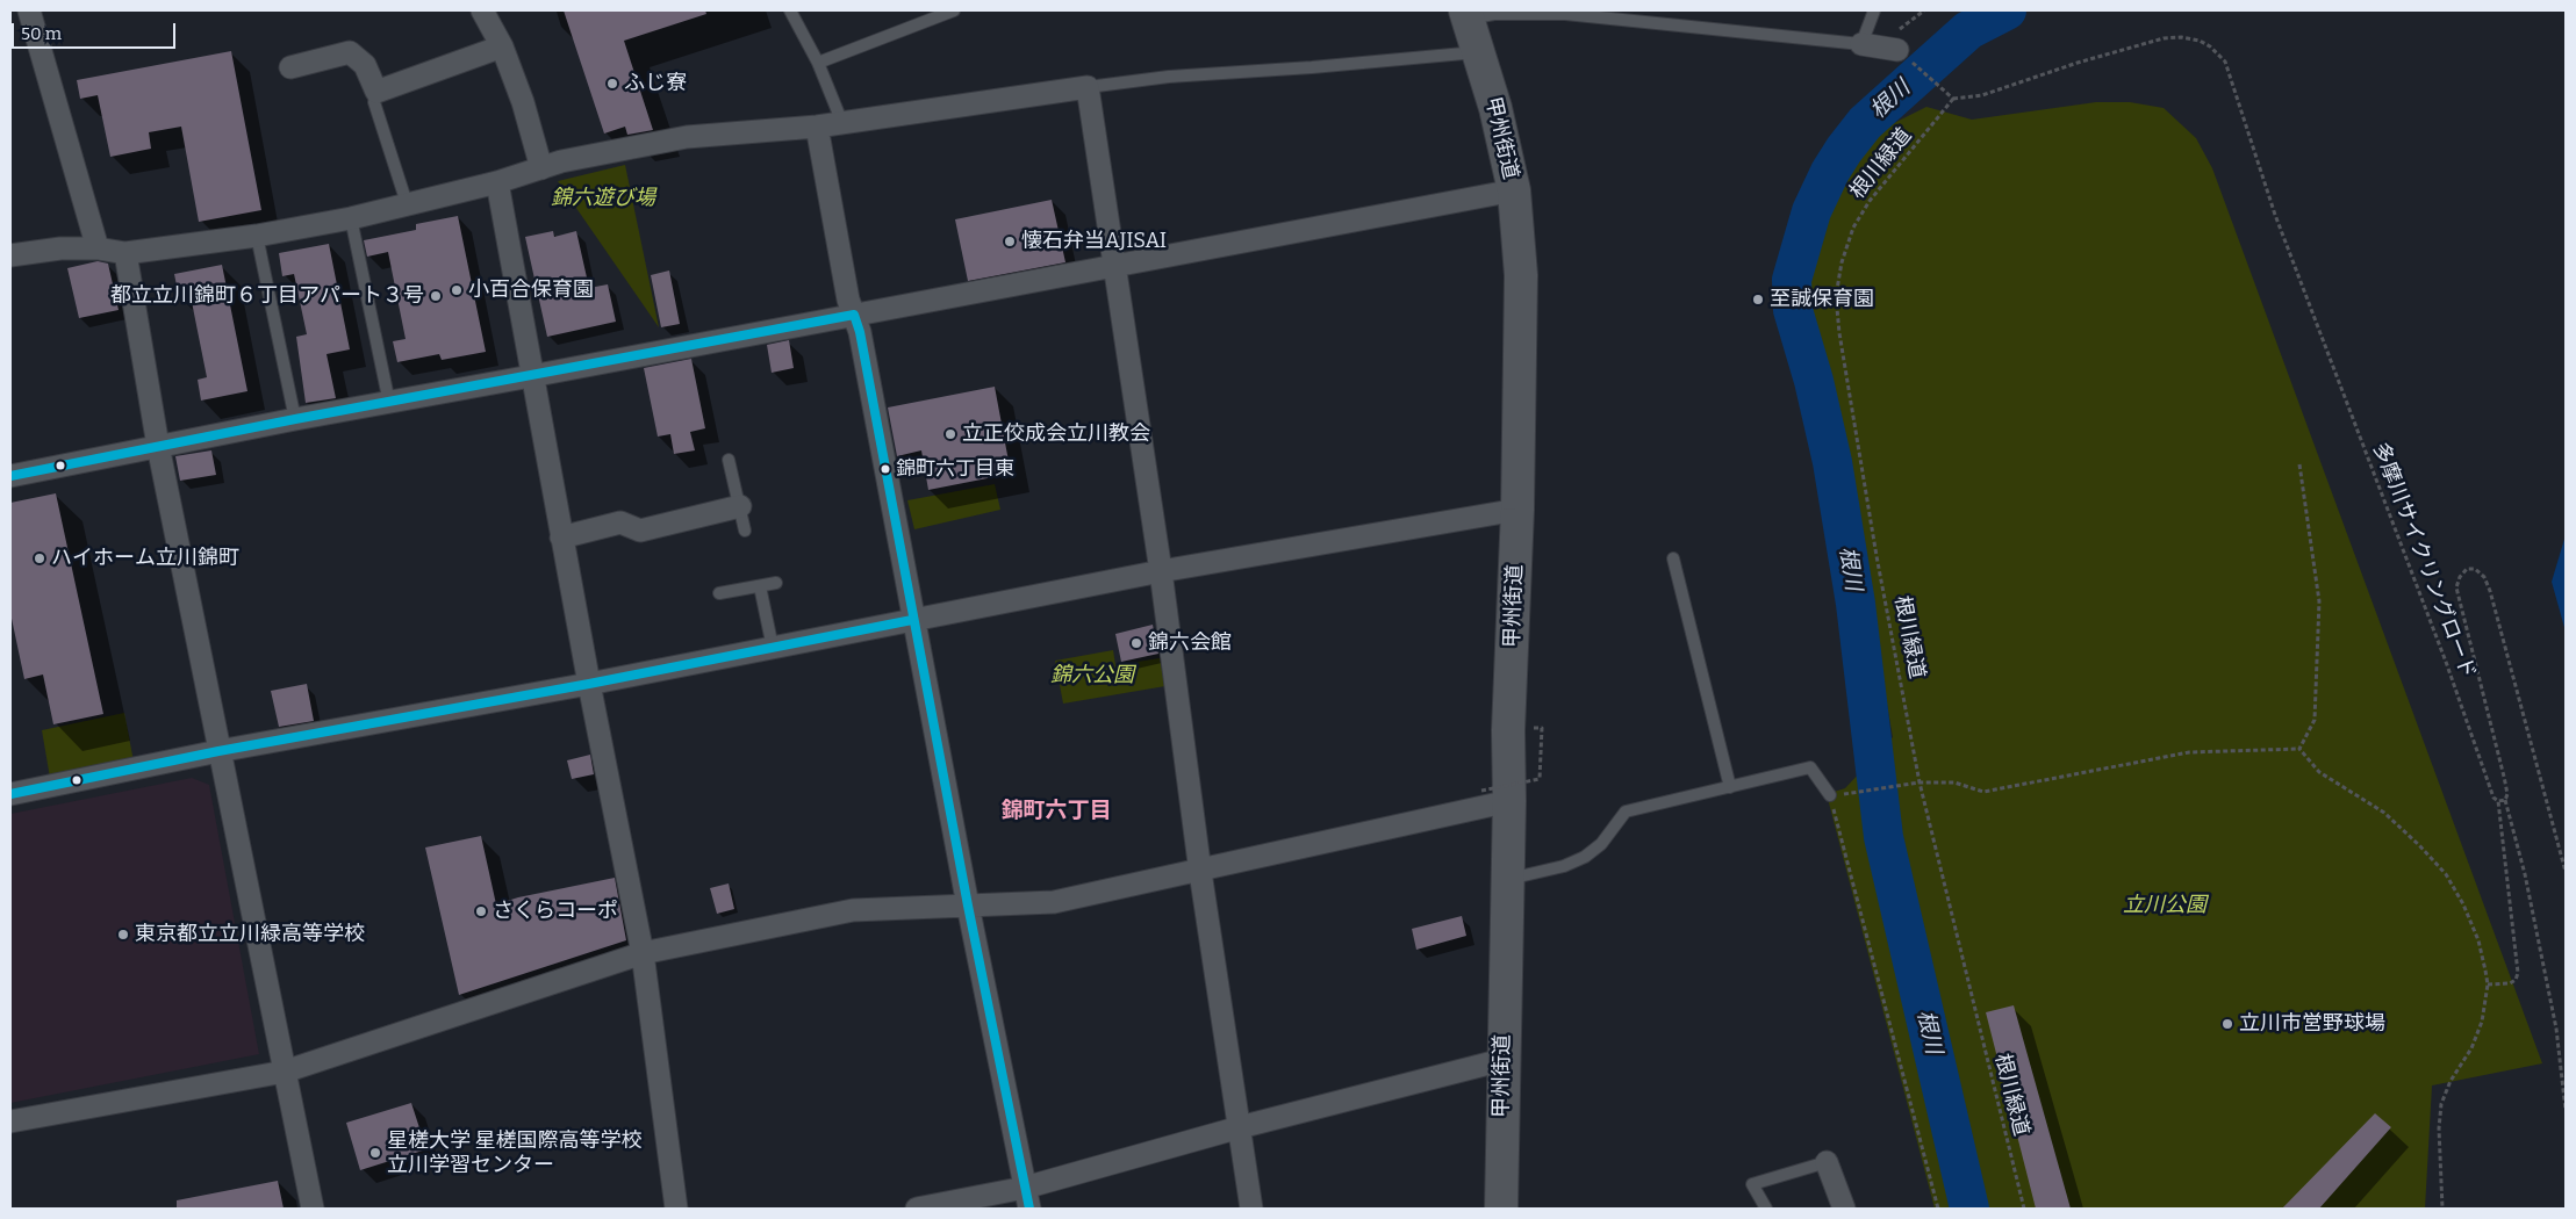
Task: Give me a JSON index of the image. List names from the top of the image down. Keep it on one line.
{"streets":{"main road":["甲州街道"],"path":["根川緑道","多摩川サイクリングロード"]},"crossings":[["根川緑道","多摩川サイクリングロード"]],"districts":["錦町六丁目"],"water":["根川"],"parks":["錦六遊び場","錦六公園","立川公園"],"places":["ふじ寮","懐石弁当AJISAI","小百合保育園","都立立川錦町６丁目アパート３号","至誠保育園","立正佼成会立川教会","錦町六丁目東","ハイホーム立川錦町","錦六会館","さくらコーポ","東京都立立川緑高等学校","立川市営野球場","星槎大学 星槎国際高等学校 立川学習センター"],"scale_bar":"50 m"}
